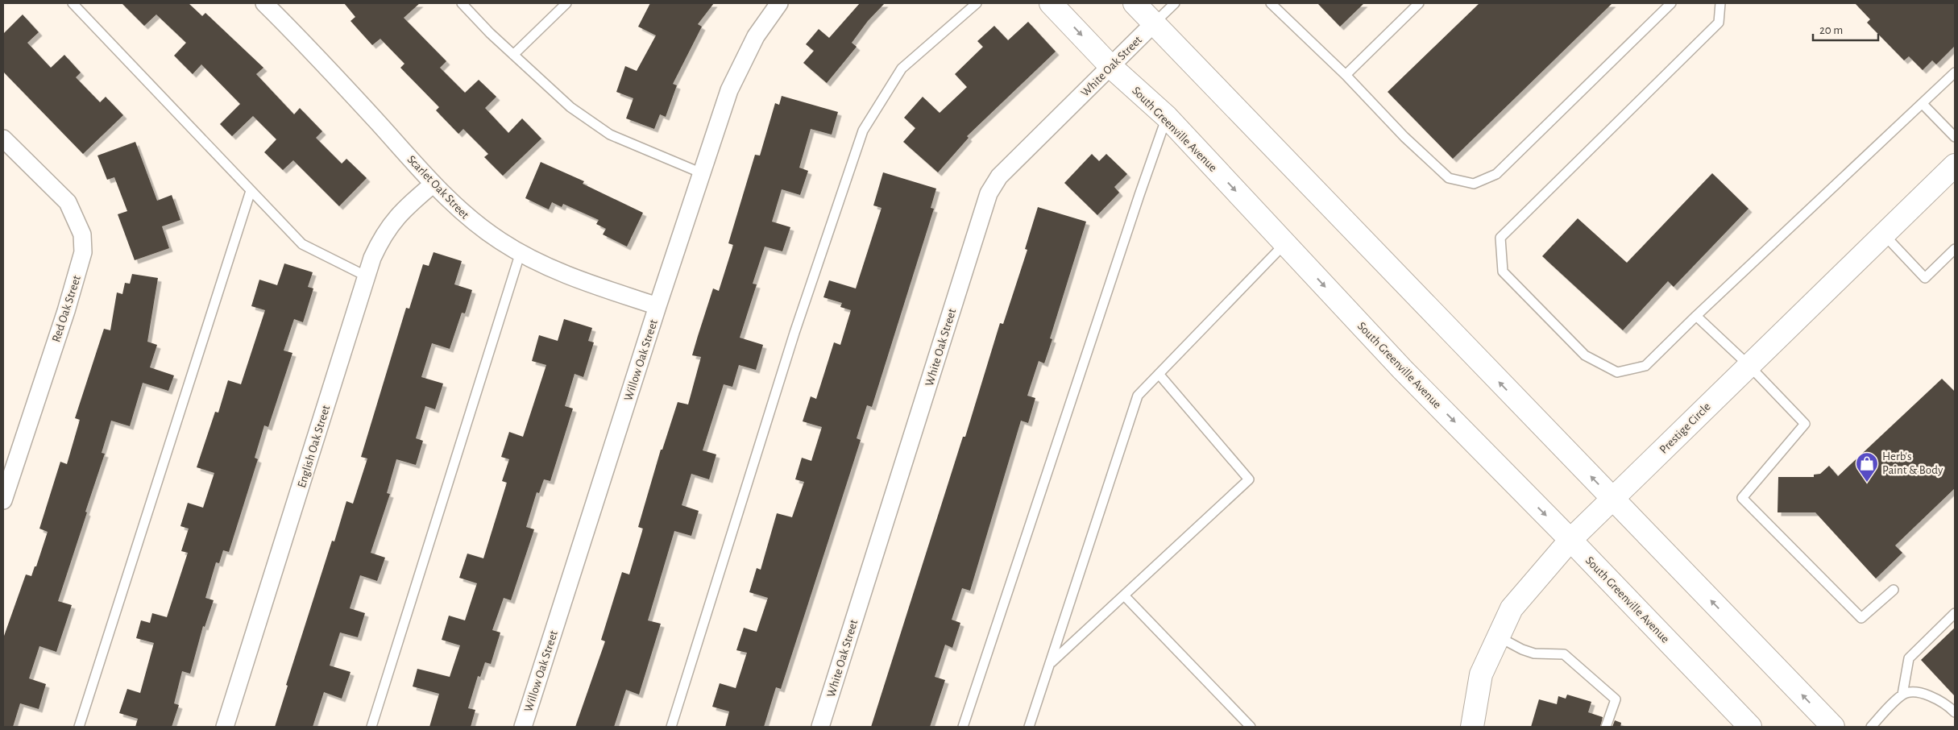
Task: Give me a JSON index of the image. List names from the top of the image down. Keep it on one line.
{"streets":{"main road":["South Greenville Avenue","Prestige Circle"],"street":["White Oak Street","Scarlet Oak Street","Red Oak Street","Willow Oak Street","English Oak Street"]},"crossings":[["White Oak Street","South Greenville Avenue"],["South Greenville Avenue","Prestige Circle"],["Scarlet Oak Street","Willow Oak Street"],["Scarlet Oak Street","English Oak Street"]],"places":{"shop":["Herb's Paint & Body"]},"scale_bar":"20 m"}
